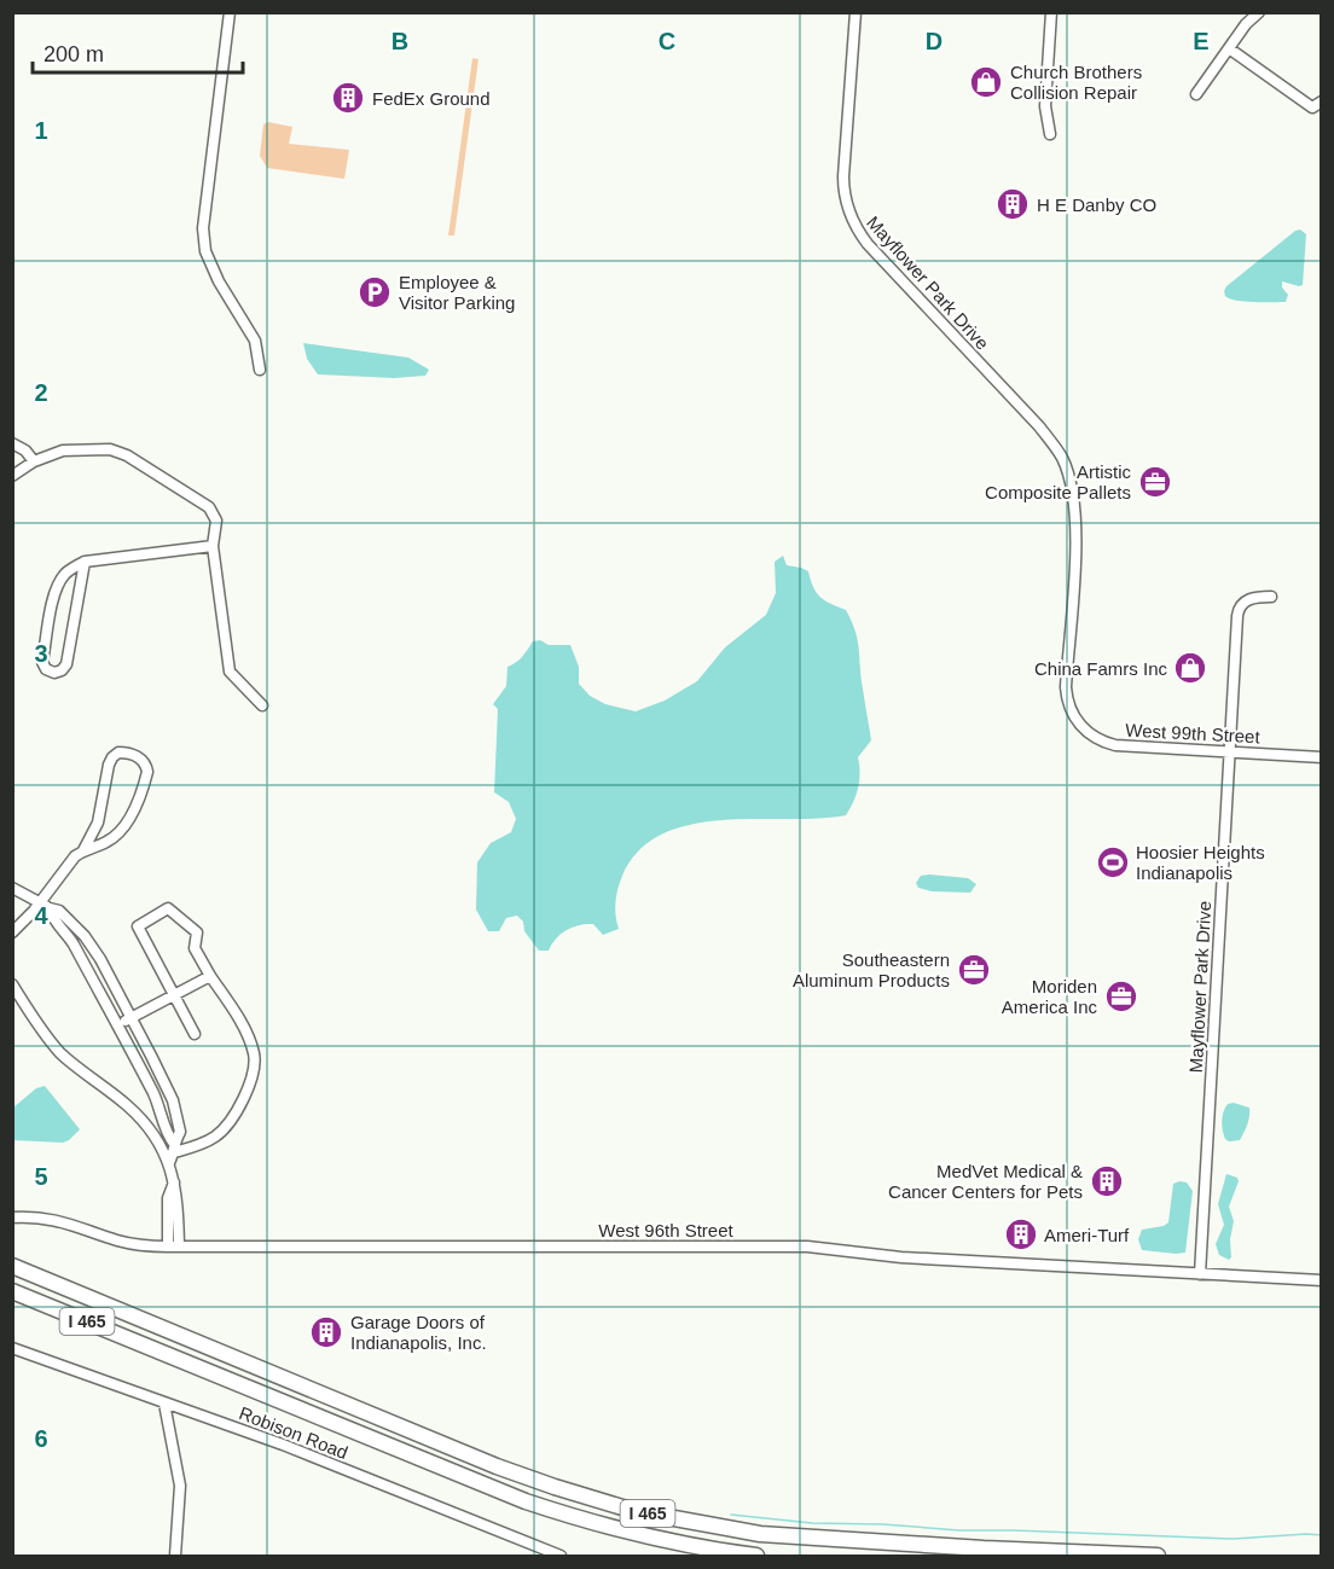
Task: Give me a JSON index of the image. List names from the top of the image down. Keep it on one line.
{"streets":{"highway":["I 465"],"street":["Mayflower Park Drive","West 99th Street","West 96th Street","Robison Road"]},"crossings":[["Mayflower Park Drive","West 99th Street"],["Mayflower Park Drive","West 96th Street"]],"places":{"shop":["Church Brothers Collision Repair","China Famrs Inc"],"building":["FedEx Ground","H E Danby CO","MedVet Medical & Cancer Centers for Pets","Ameri-Turf","Garage Doors of Indianapolis, Inc."],"parking":["Employee & Visitor Parking"],"office":["Artistic Composite Pallets","Southeastern Aluminum Products","Moriden America Inc"],"sports":["Hoosier Heights Indianapolis"]},"scale_bar":"200 m","grid":{"columns":["B","C","D","E"],"rows":["1","2","3","4","5","6"]}}
